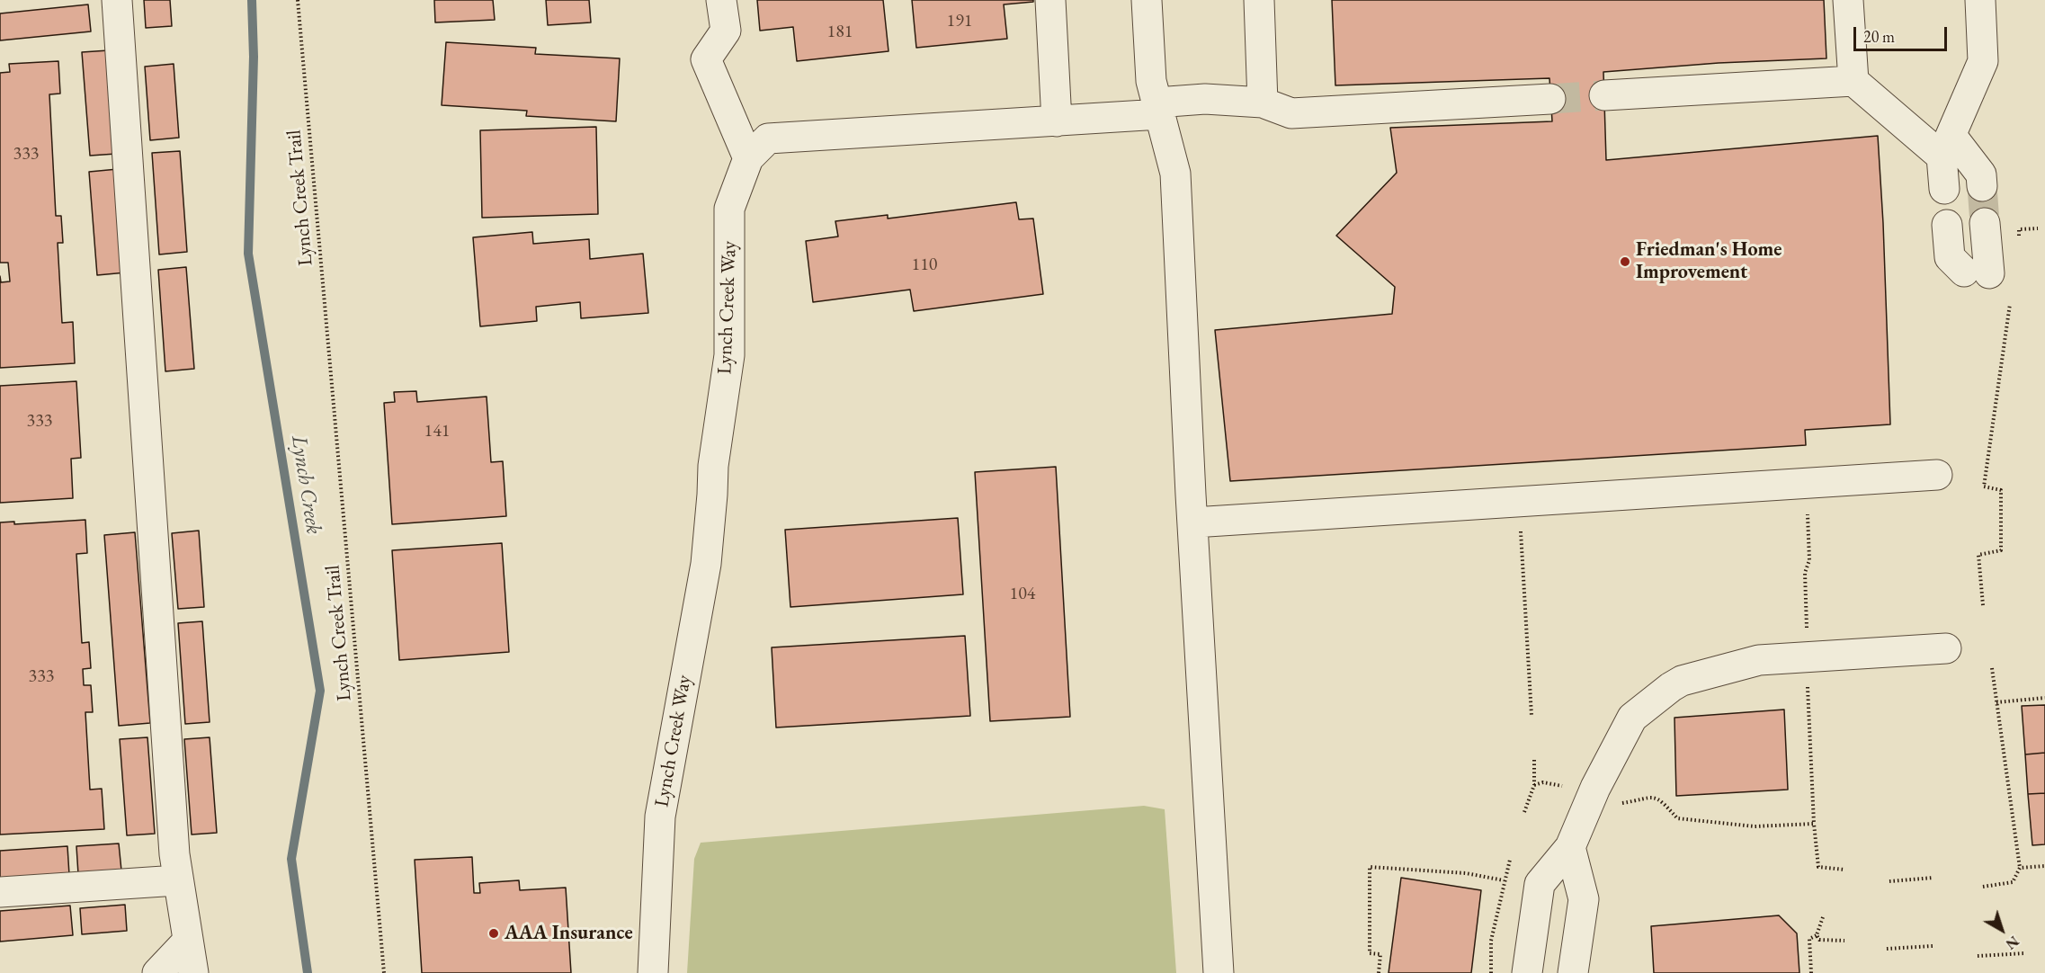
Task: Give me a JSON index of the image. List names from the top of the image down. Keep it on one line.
{"streets":{"street":["Lynch Creek Way"],"path":["Lynch Creek Trail"]},"water":["Lynch Creek"],"places":["Friedman's Home Improvement","AAA Insurance"],"house_numbers":["191","181","333","110","333","141","104","333"],"scale_bar":"20 m","north":"bottom right"}
